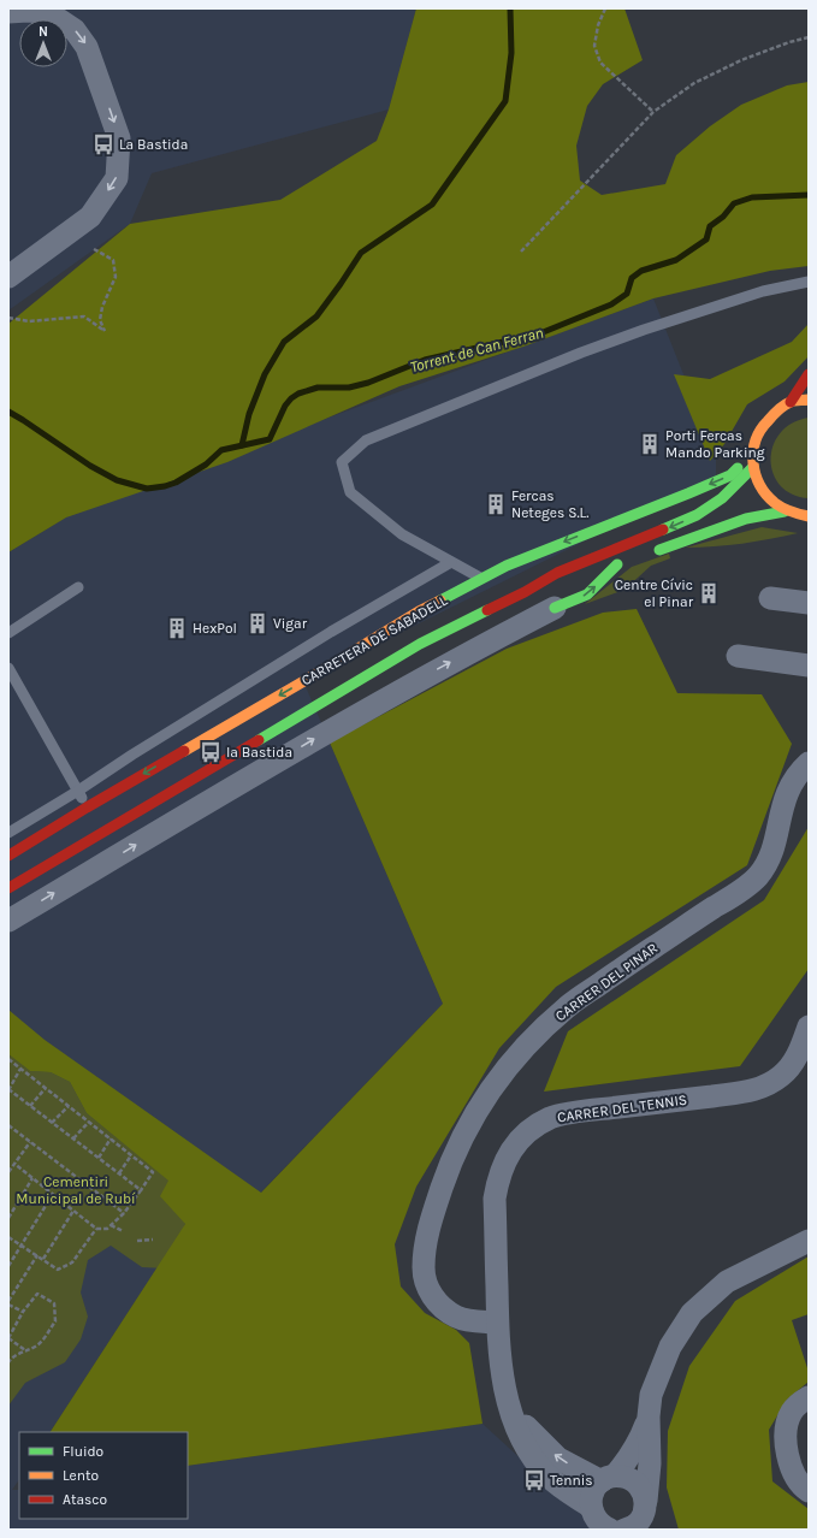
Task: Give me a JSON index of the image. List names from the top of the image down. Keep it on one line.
{"streets":{"main road":["CARRETERA DE SABADELL"],"street":["CARRER DEL PINAR","CARRER DEL TENNIS"]},"crossings":[["CARRER DEL PINAR","CARRER DEL TENNIS"]],"water":["Torrent de Can Ferran"],"parks":["Cementiri Municipal de Rubí"],"places":{"bus stop":["La Bastida","la Bastida","Tennis"],"building":["Porti Fercas Mando Parking","Fercas Neteges S.L.","Centre Cívic el Pinar","Vigar","HexPol"]},"legend":["Fluido","Lento","Atasco"],"north":"top"}
